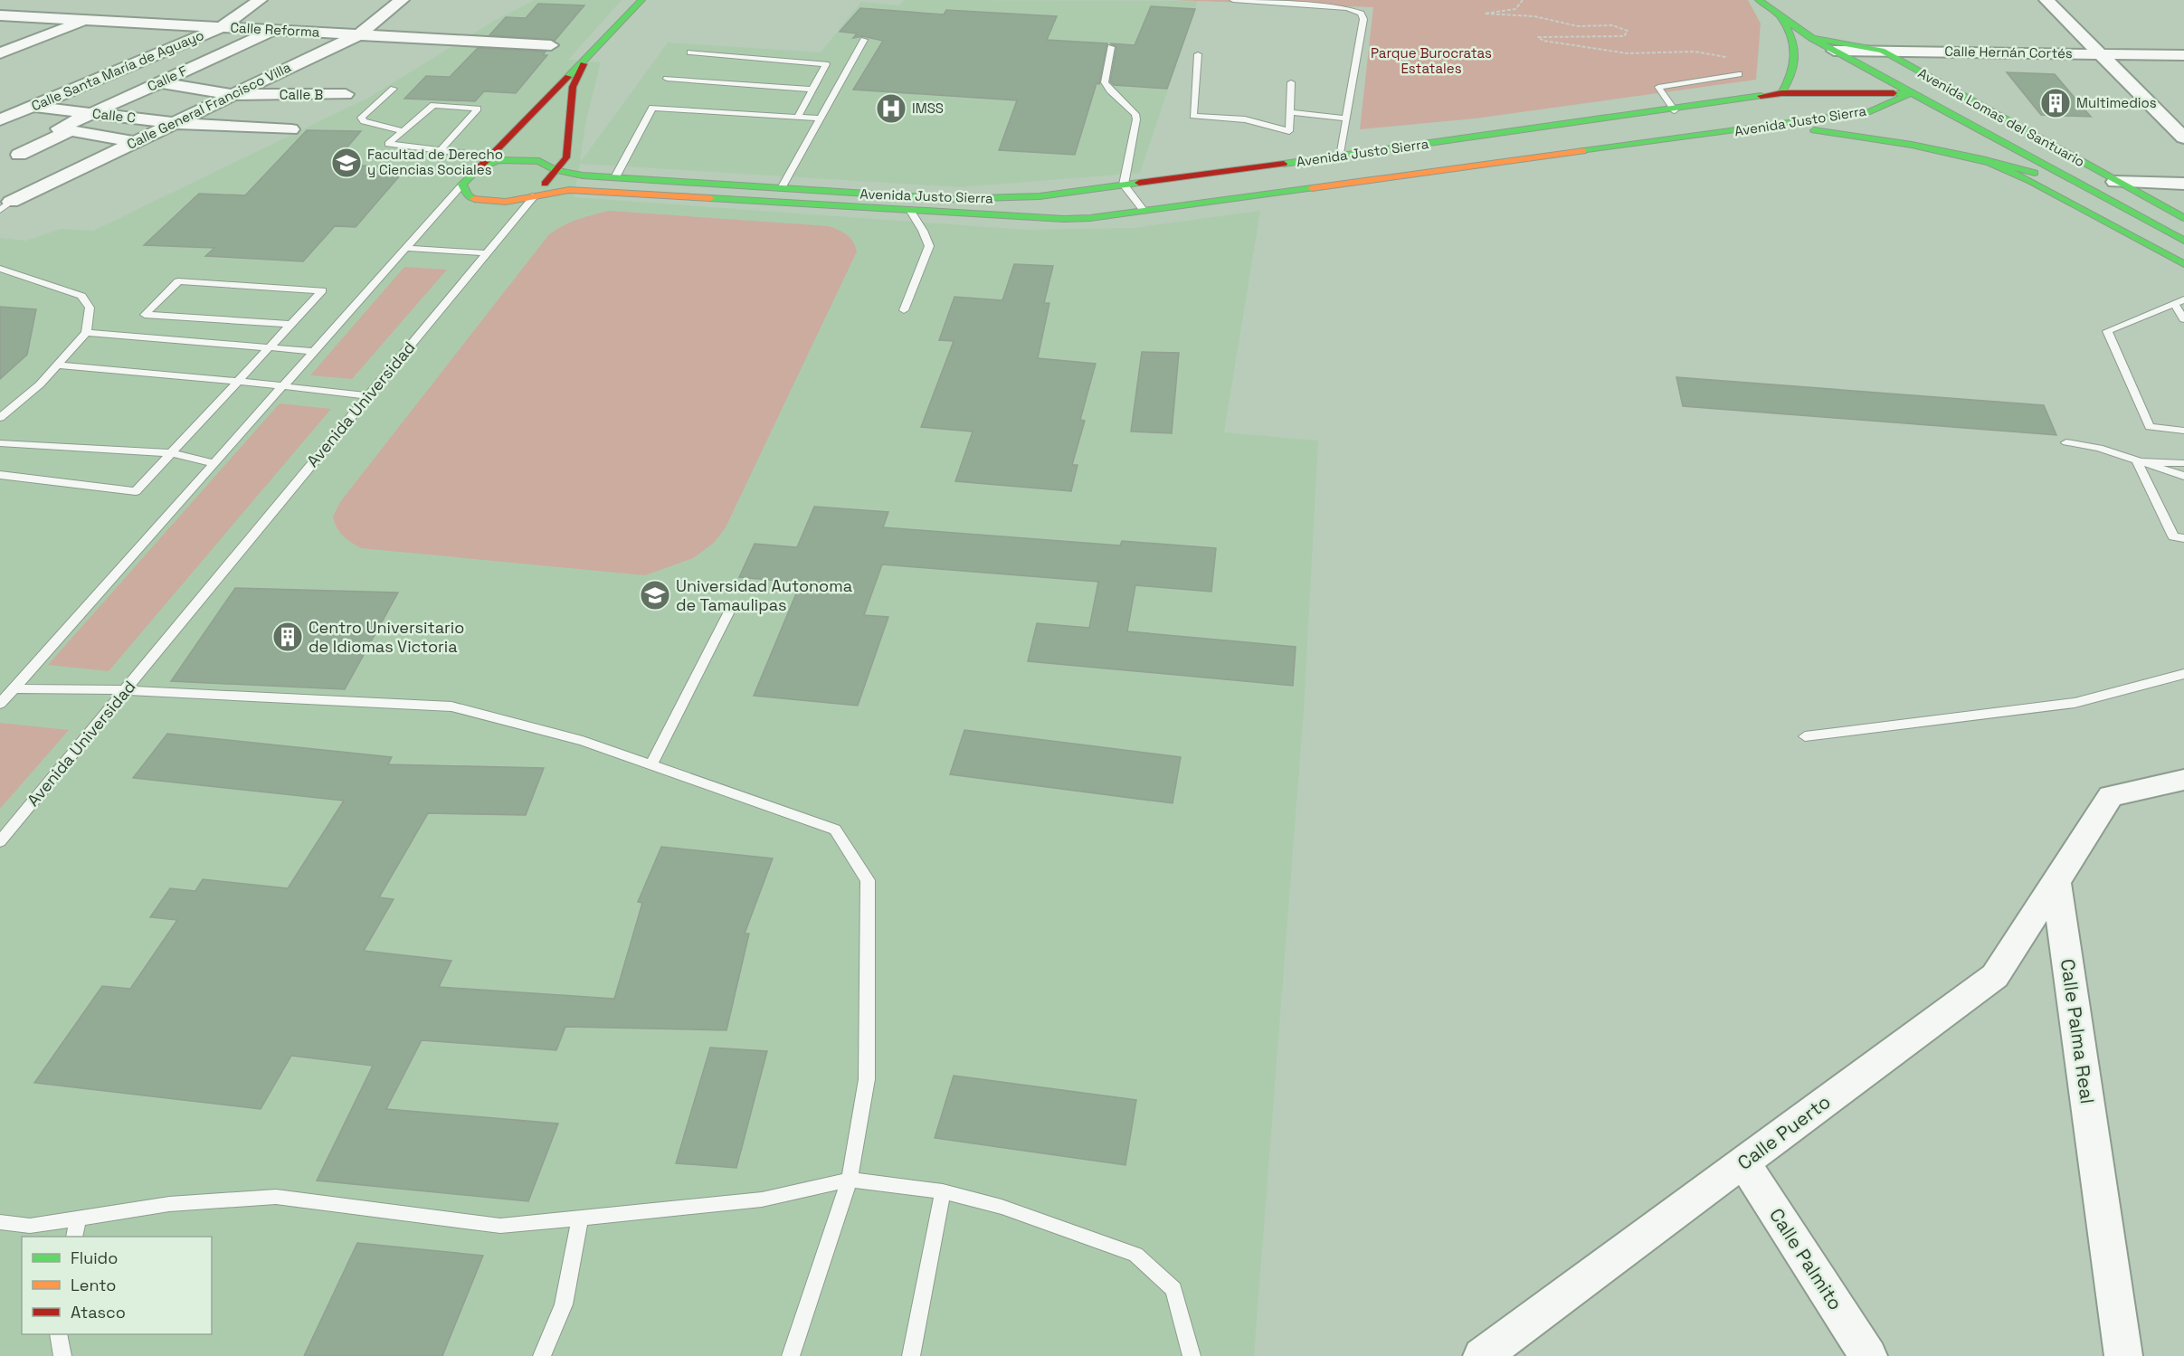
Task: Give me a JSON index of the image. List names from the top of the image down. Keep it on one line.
{"streets":{"main road":["Avenida Lomas del Santuario","Avenida Justo Sierra","Avenida Universidad"],"street":["Calle Reforma","Calle Hernán Cortés","Calle Santa María de Aguayo","Calle F","Calle B","Calle General Francisco Villa","Calle C","Calle Palma Real","Calle Puerto","Calle Palmito"]},"crossings":[["Calle Reforma","Calle Santa María de Aguayo"],["Calle Reforma","Calle F"],["Calle Reforma","Calle General Francisco Villa"],["Calle Hernán Cortés","Avenida Lomas del Santuario"],["Calle Santa María de Aguayo","Calle C"],["Calle F","Calle B"],["Calle F","Calle C"],["Calle B","Calle General Francisco Villa"],["Calle General Francisco Villa","Calle C"],["Avenida Lomas del Santuario","Avenida Justo Sierra"],["Avenida Justo Sierra","Avenida Universidad"],["Calle Palma Real","Calle Puerto"],["Calle Puerto","Calle Palmito"]],"parks":["Parque Burocratas Estatales"],"places":{"building":["Multimedios","Centro Universitario de Idiomas Victoria"],"hospital":["IMSS"],"school or university":["Facultad de Derecho y Ciencias Sociales","Universidad Autonoma de Tamaulipas"]},"legend":["Fluido","Lento","Atasco"]}
